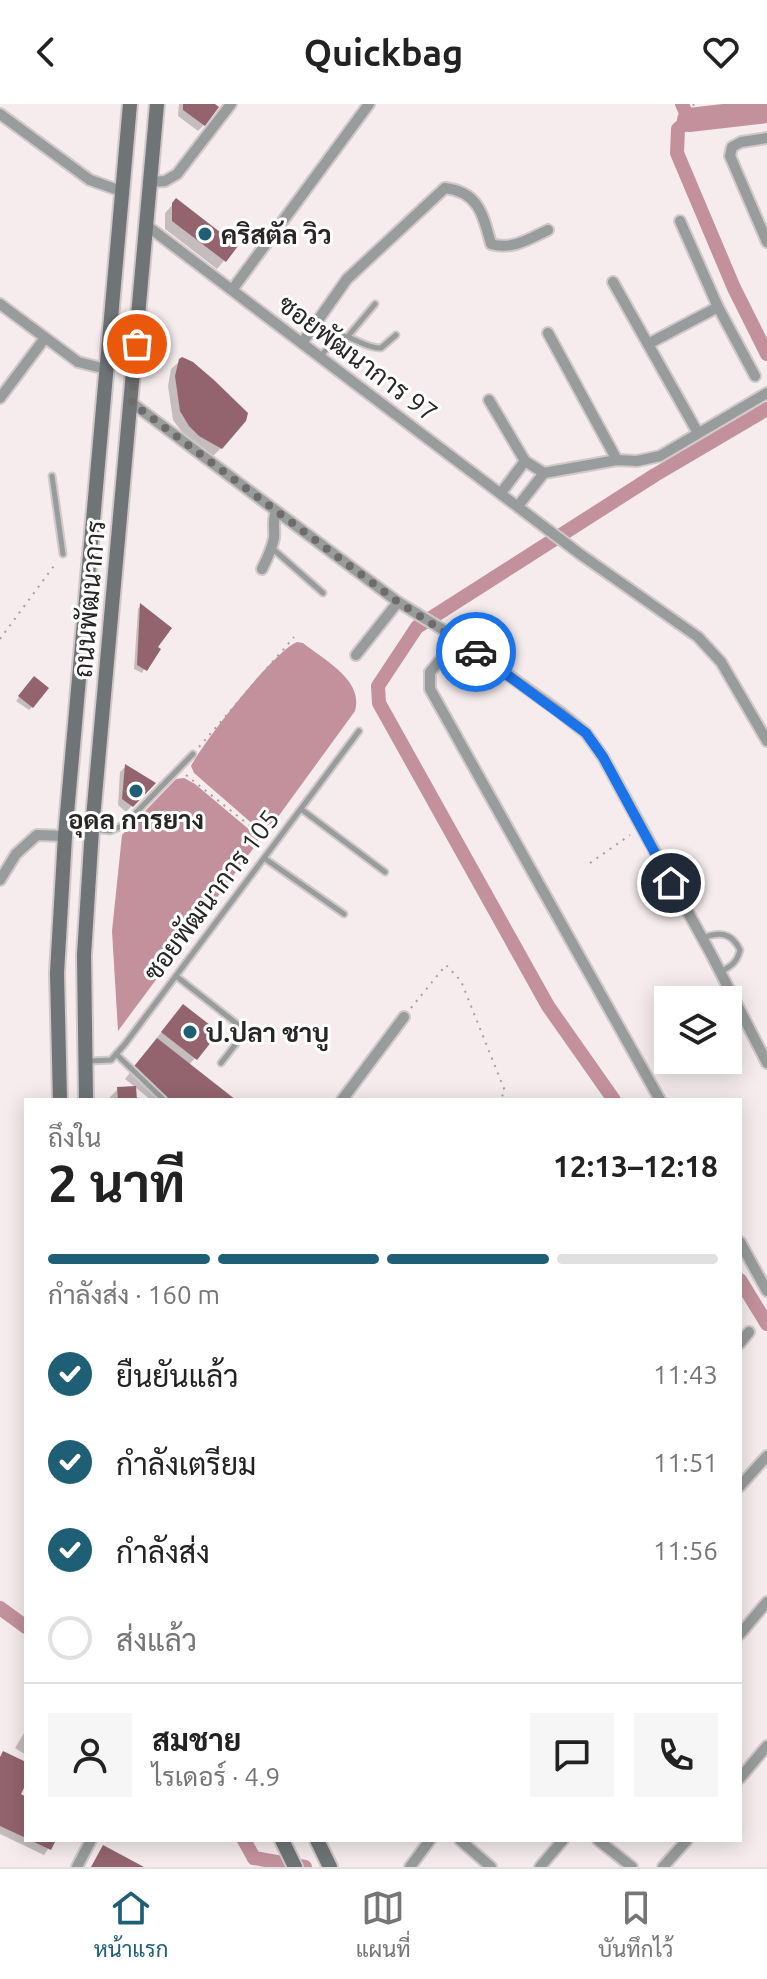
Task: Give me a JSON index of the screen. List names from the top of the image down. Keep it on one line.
{"streets":{"main road":["ถนนพัฒนาการ"],"street":["ซอยพัฒนาการ 97"],"lane":["ซอยพัฒนาการ 105"]},"crossings":[["ซอยพัฒนาการ 97","ถนนพัฒนาการ"]],"places":["คริสตัล วิว","อุดล การยาง","ป.ปลา ชาบู"],"page":{"header":"Quickbag","heading":["2 นาที","ถึงใน","12:13–12:18"],"panel":["สมชาย","ไรเดอร์ · 4.9"],"bar":"กำลังส่ง · 160 m","list":[["ยืนยันแล้ว","11:43"],["กำลังเตรียม","11:51"],["กำลังส่ง","11:56"],"ส่งแล้ว"],"tabs":["หน้าแรก","แผนที่","บันทึกไว้"]}}
